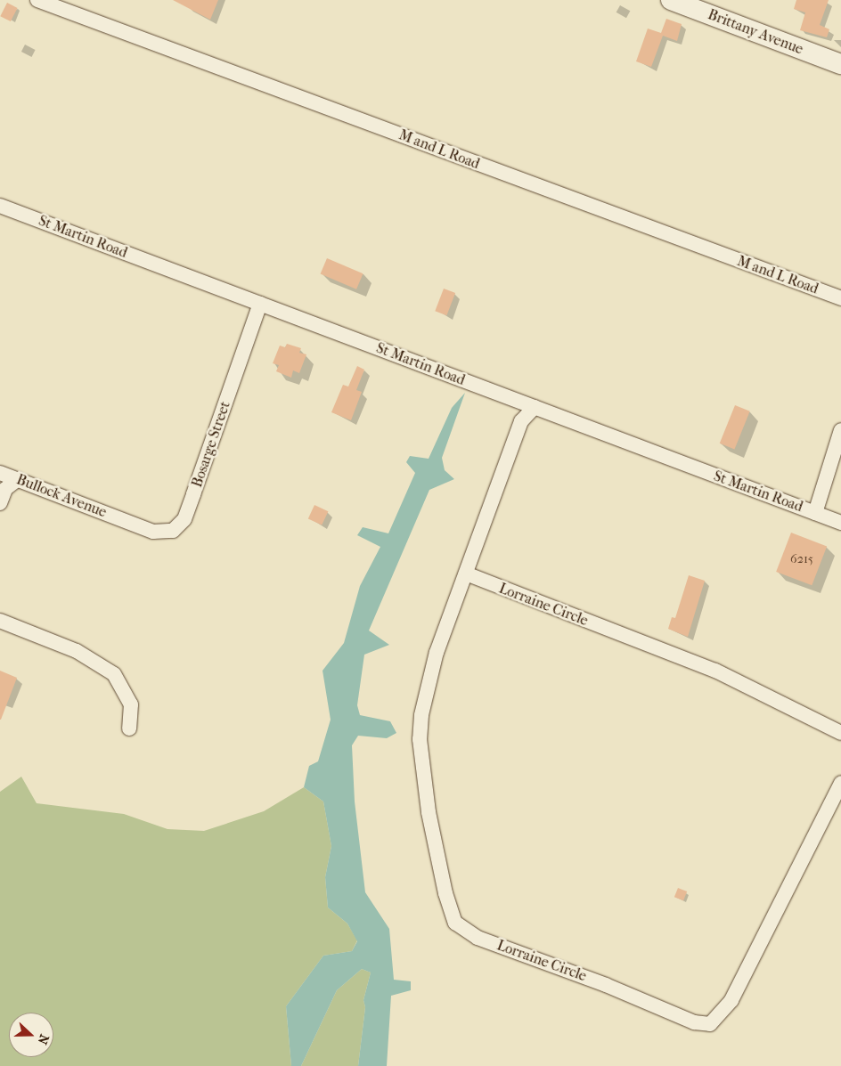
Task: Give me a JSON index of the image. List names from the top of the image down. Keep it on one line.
{"streets":{"street":["Brittany Avenue","M and L Road","St Martin Road","Bosarge Street","Bullock Avenue","Lorraine Circle"]},"crossings":[["St Martin Road","Bosarge Street"],["St Martin Road","Lorraine Circle"],["Bosarge Street","Bullock Avenue"]],"house_numbers":["6215"],"north":"right"}
